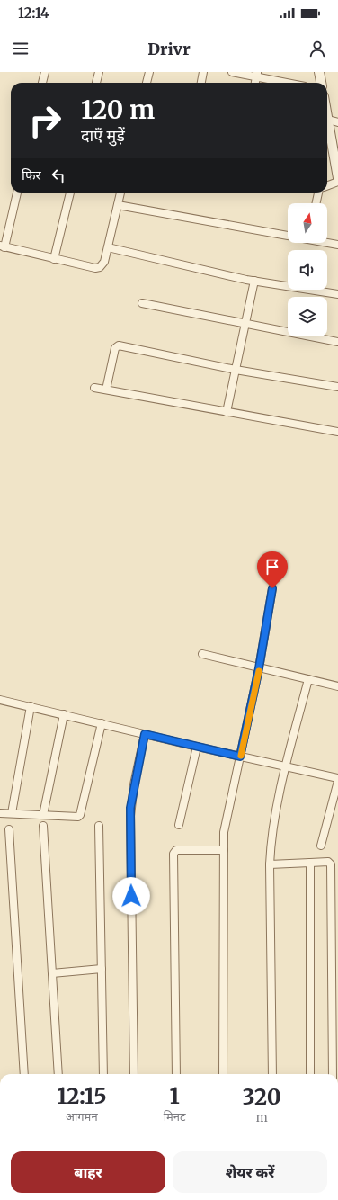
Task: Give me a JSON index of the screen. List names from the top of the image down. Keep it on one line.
{"north":"top","page":{"status":"12:14","header":"Drivr","turn":["120 m","दाएँ मुड़ें"],"then":"फिर","eta":["12:15","आगमन","1","मिनट","320","m"],"buttons":["बाहर","शेयर करें"]}}
